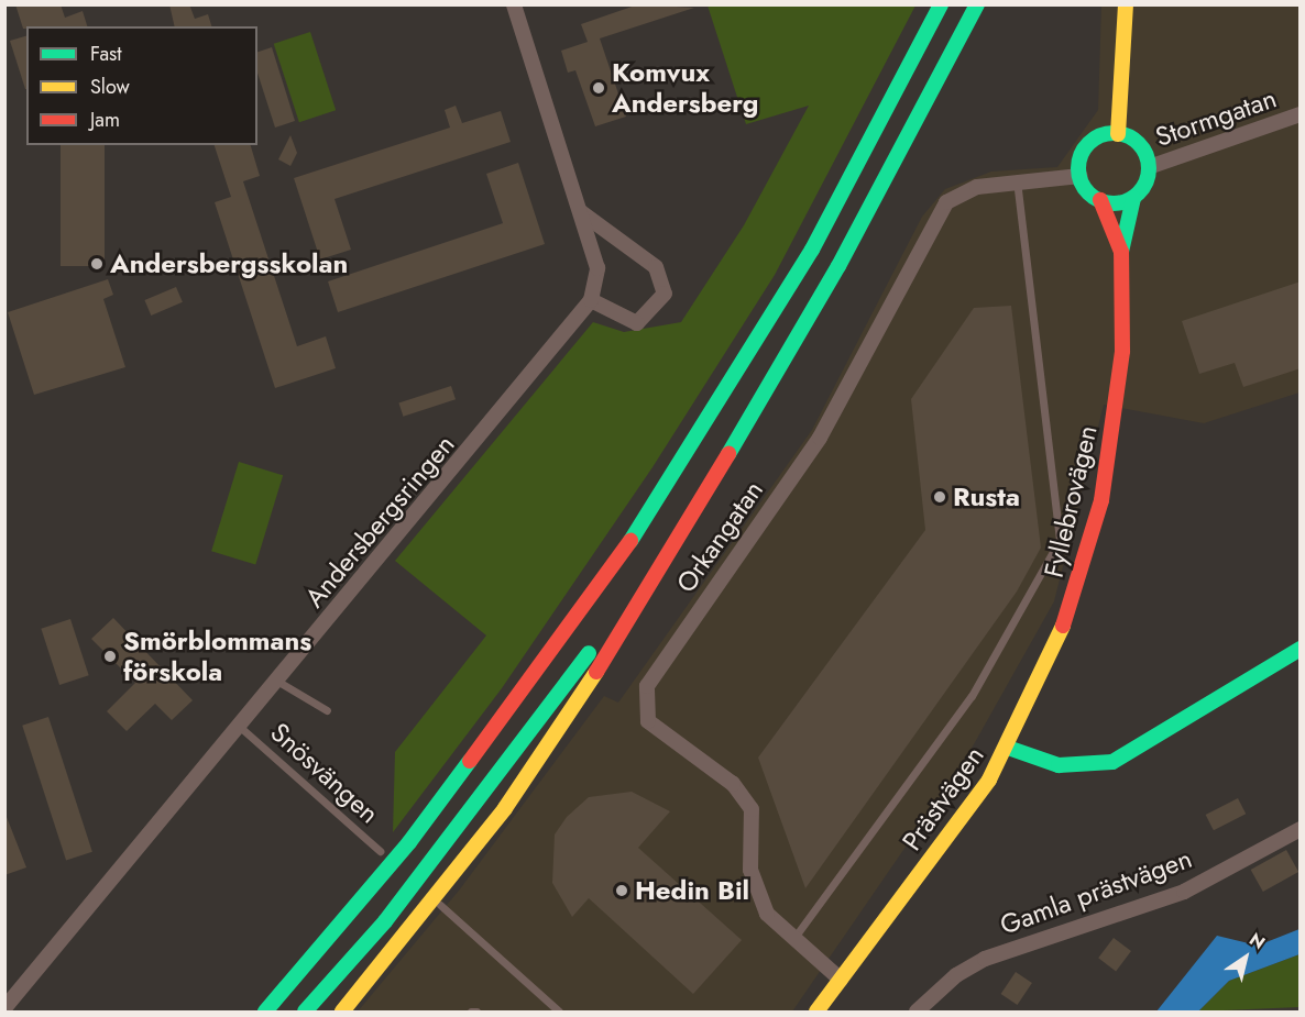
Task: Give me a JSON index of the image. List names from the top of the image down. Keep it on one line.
{"streets":{"main road":["Fyllebrovägen","Prästvägen"],"street":["Stormgatan","Andersbergsringen","Orkangatan","Gamla prästvägen"],"lane":["Snösvängen"]},"crossings":[["Stormgatan","Fyllebrovägen"],["Stormgatan","Orkangatan"],["Fyllebrovägen","Orkangatan"],["Fyllebrovägen","Prästvägen"],["Andersbergsringen","Snösvängen"],["Orkangatan","Prästvägen"]],"places":["Komvux Andersberg","Andersbergsskolan","Rusta","Smörblommans förskola","Hedin Bil"],"legend":["Fast","Slow","Jam"],"north":"top right"}
